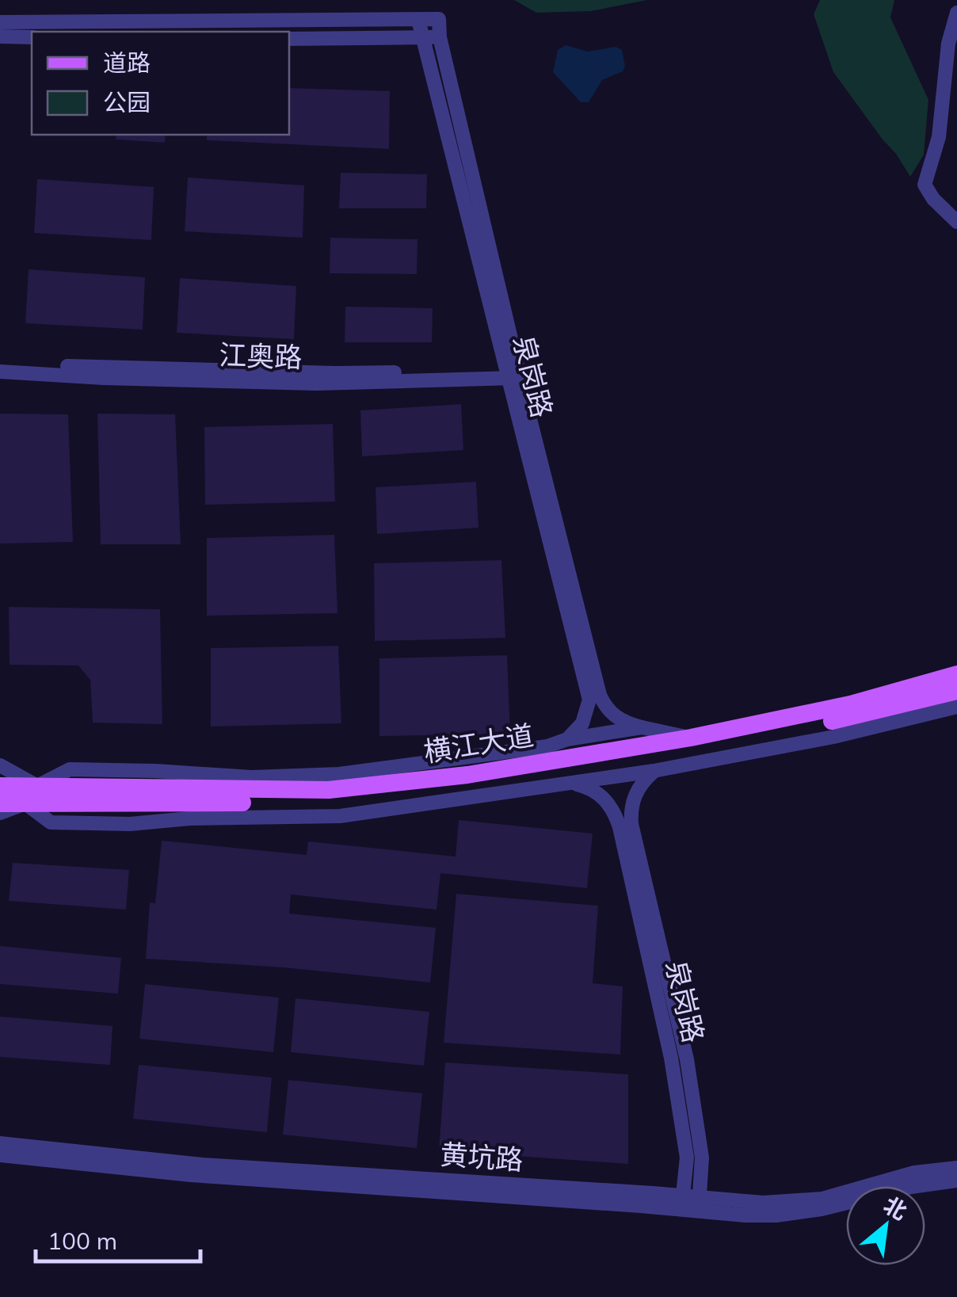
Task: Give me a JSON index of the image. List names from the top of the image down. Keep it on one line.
{"streets":{"main road":["横江大道"],"street":["江奥路","泉岗路","黄坑路"]},"crossings":[["江奥路","泉岗路"],["泉岗路","黄坑路"]],"legend":["道路","公园"],"scale_bar":"100 m","north":"top right"}
